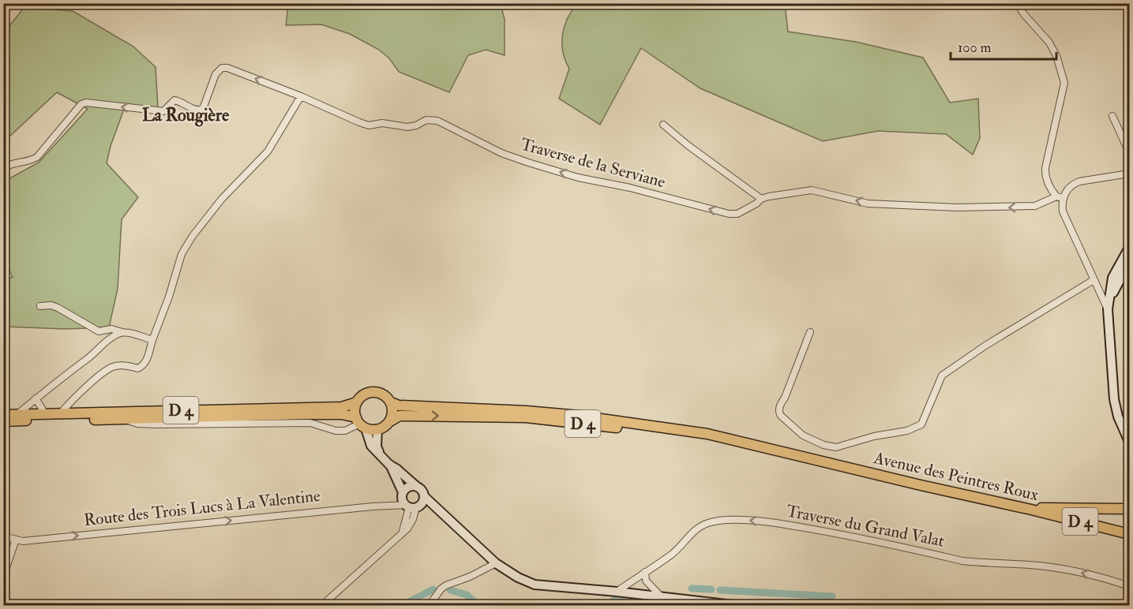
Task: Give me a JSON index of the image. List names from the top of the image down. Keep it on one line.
{"streets":{"main road":["D 4","Avenue des Peintres Roux"],"street":["Traverse de la Serviane","Route des Trois Lucs à La Valentine","Traverse du Grand Valat"]},"crossings":[["D 4","Avenue des Peintres Roux"],["Route des Trois Lucs à La Valentine","Traverse du Grand Valat"]],"one_way":["Traverse de la Serviane","Route des Trois Lucs à La Valentine","Traverse du Grand Valat"],"districts":["La Rougière"],"scale_bar":"100 m"}
